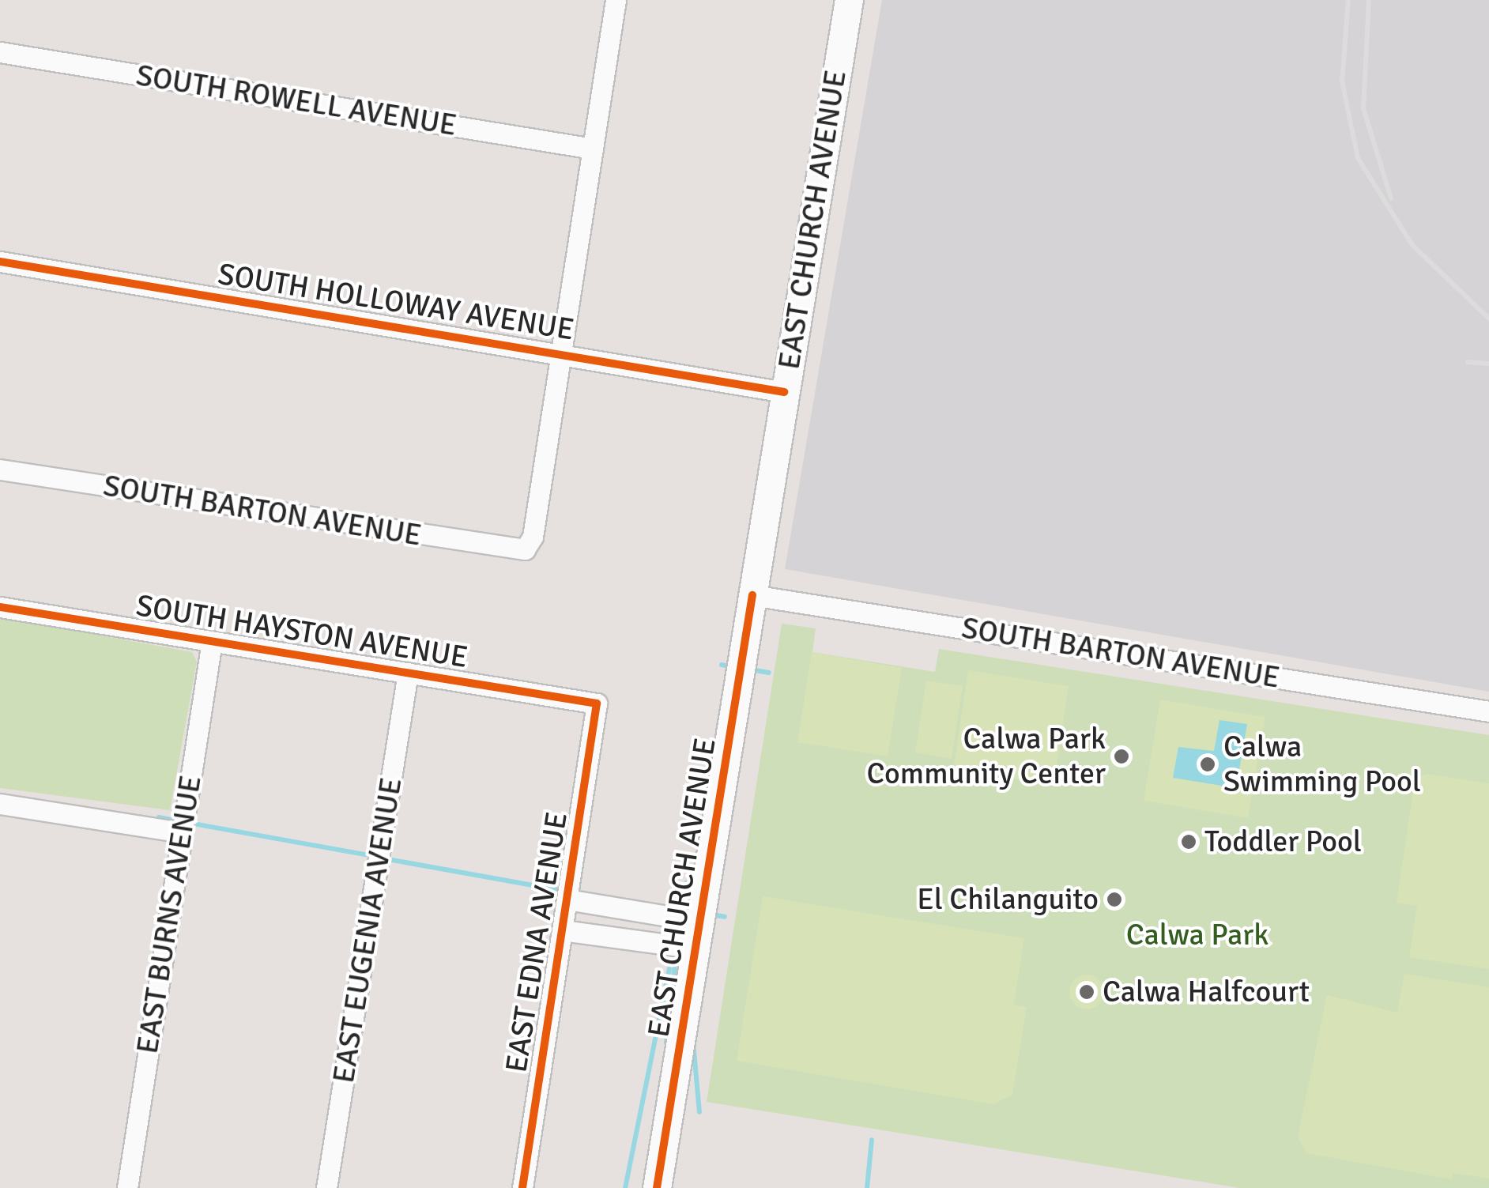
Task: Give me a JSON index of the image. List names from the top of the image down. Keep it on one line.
{"streets":{"main road":["EAST CHURCH AVENUE"],"street":["SOUTH ROWELL AVENUE","SOUTH HOLLOWAY AVENUE","SOUTH BARTON AVENUE","SOUTH HAYSTON AVENUE","EAST BURNS AVENUE","EAST EUGENIA AVENUE","EAST EDNA AVENUE"]},"crossings":[["EAST CHURCH AVENUE","SOUTH HOLLOWAY AVENUE"],["EAST CHURCH AVENUE","SOUTH BARTON AVENUE"],["SOUTH HOLLOWAY AVENUE","SOUTH BARTON AVENUE"],["SOUTH HAYSTON AVENUE","EAST BURNS AVENUE"],["SOUTH HAYSTON AVENUE","EAST EUGENIA AVENUE"],["SOUTH HAYSTON AVENUE","EAST EDNA AVENUE"]],"parks":["Calwa Park"],"places":["Calwa Park Community Center","Calwa Swimming Pool","Toddler Pool","El Chilanguito","Calwa Halfcourt"]}
